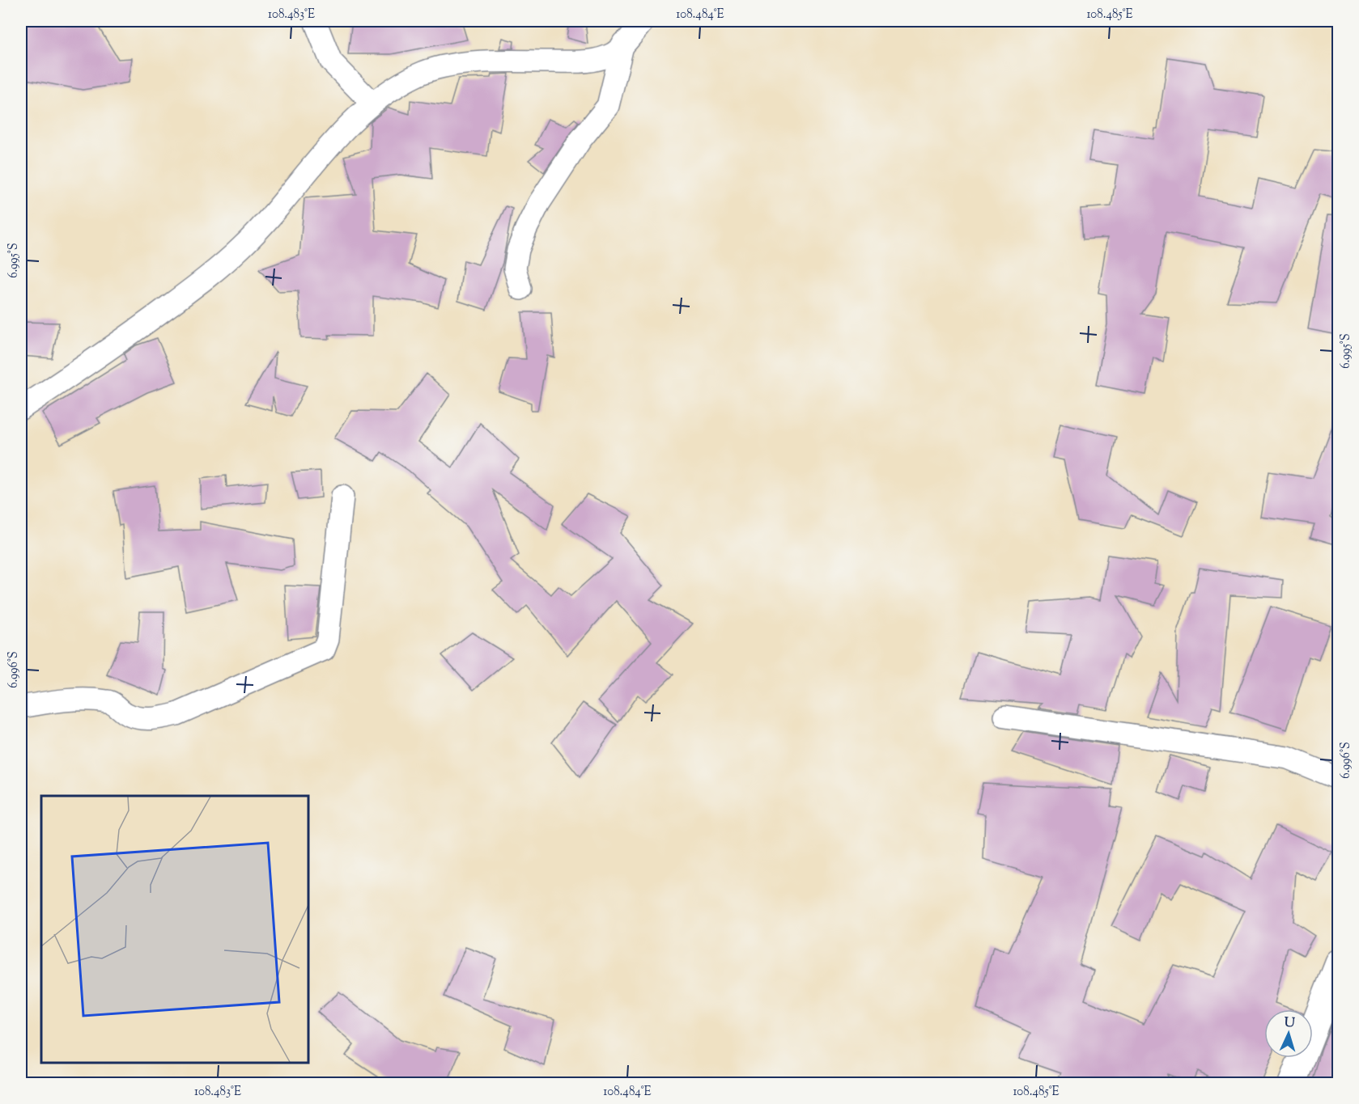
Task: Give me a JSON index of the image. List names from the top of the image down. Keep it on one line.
{"north":"top","coordinates":["108.483°E","108.484°E","108.485°E","6.995°S","6.996°S"]}
